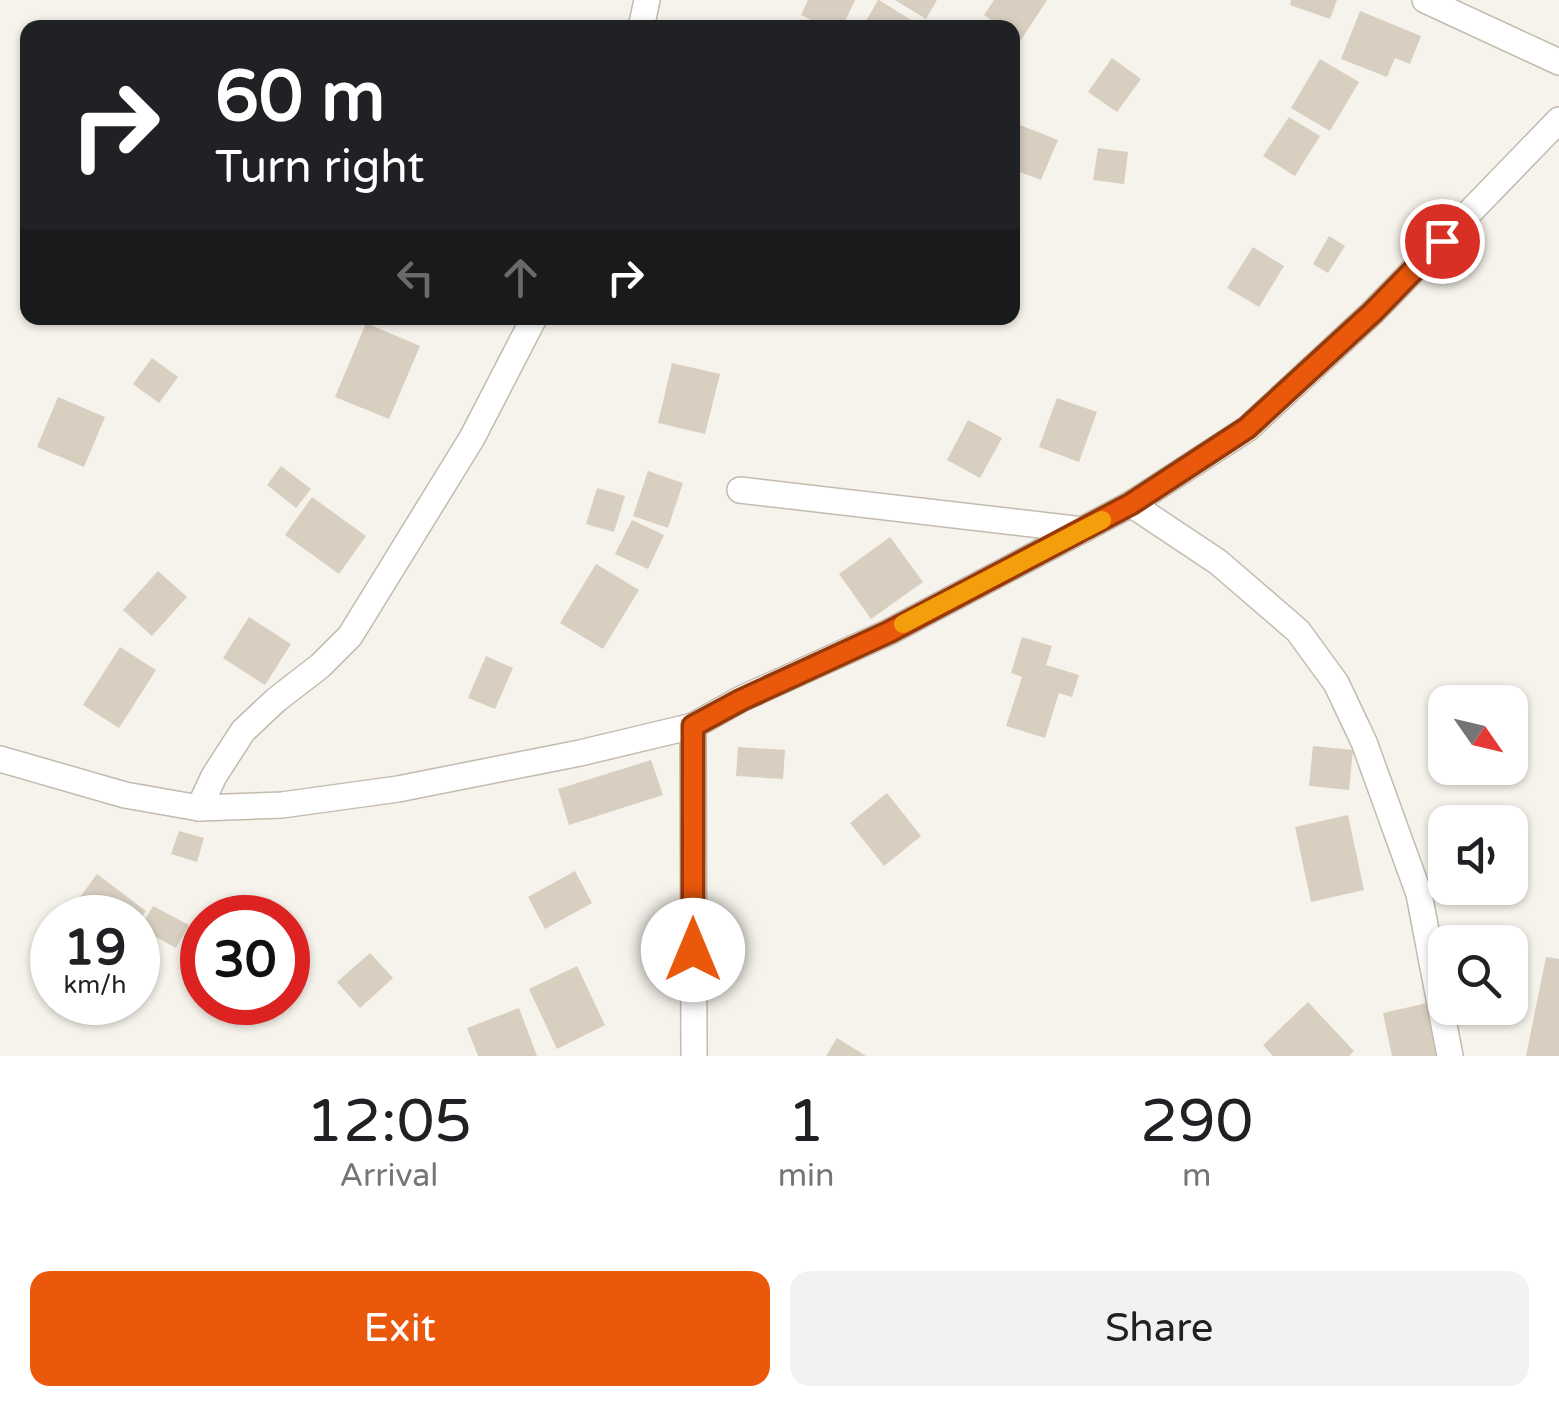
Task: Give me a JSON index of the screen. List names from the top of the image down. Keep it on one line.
{"north":"bottom right","page":{"turn":["60 m","Turn right"],"speed":"19 km/h","limit":"30","eta":["12:05","Arrival","1","min","290","m"],"buttons":["Exit","Share"]}}
